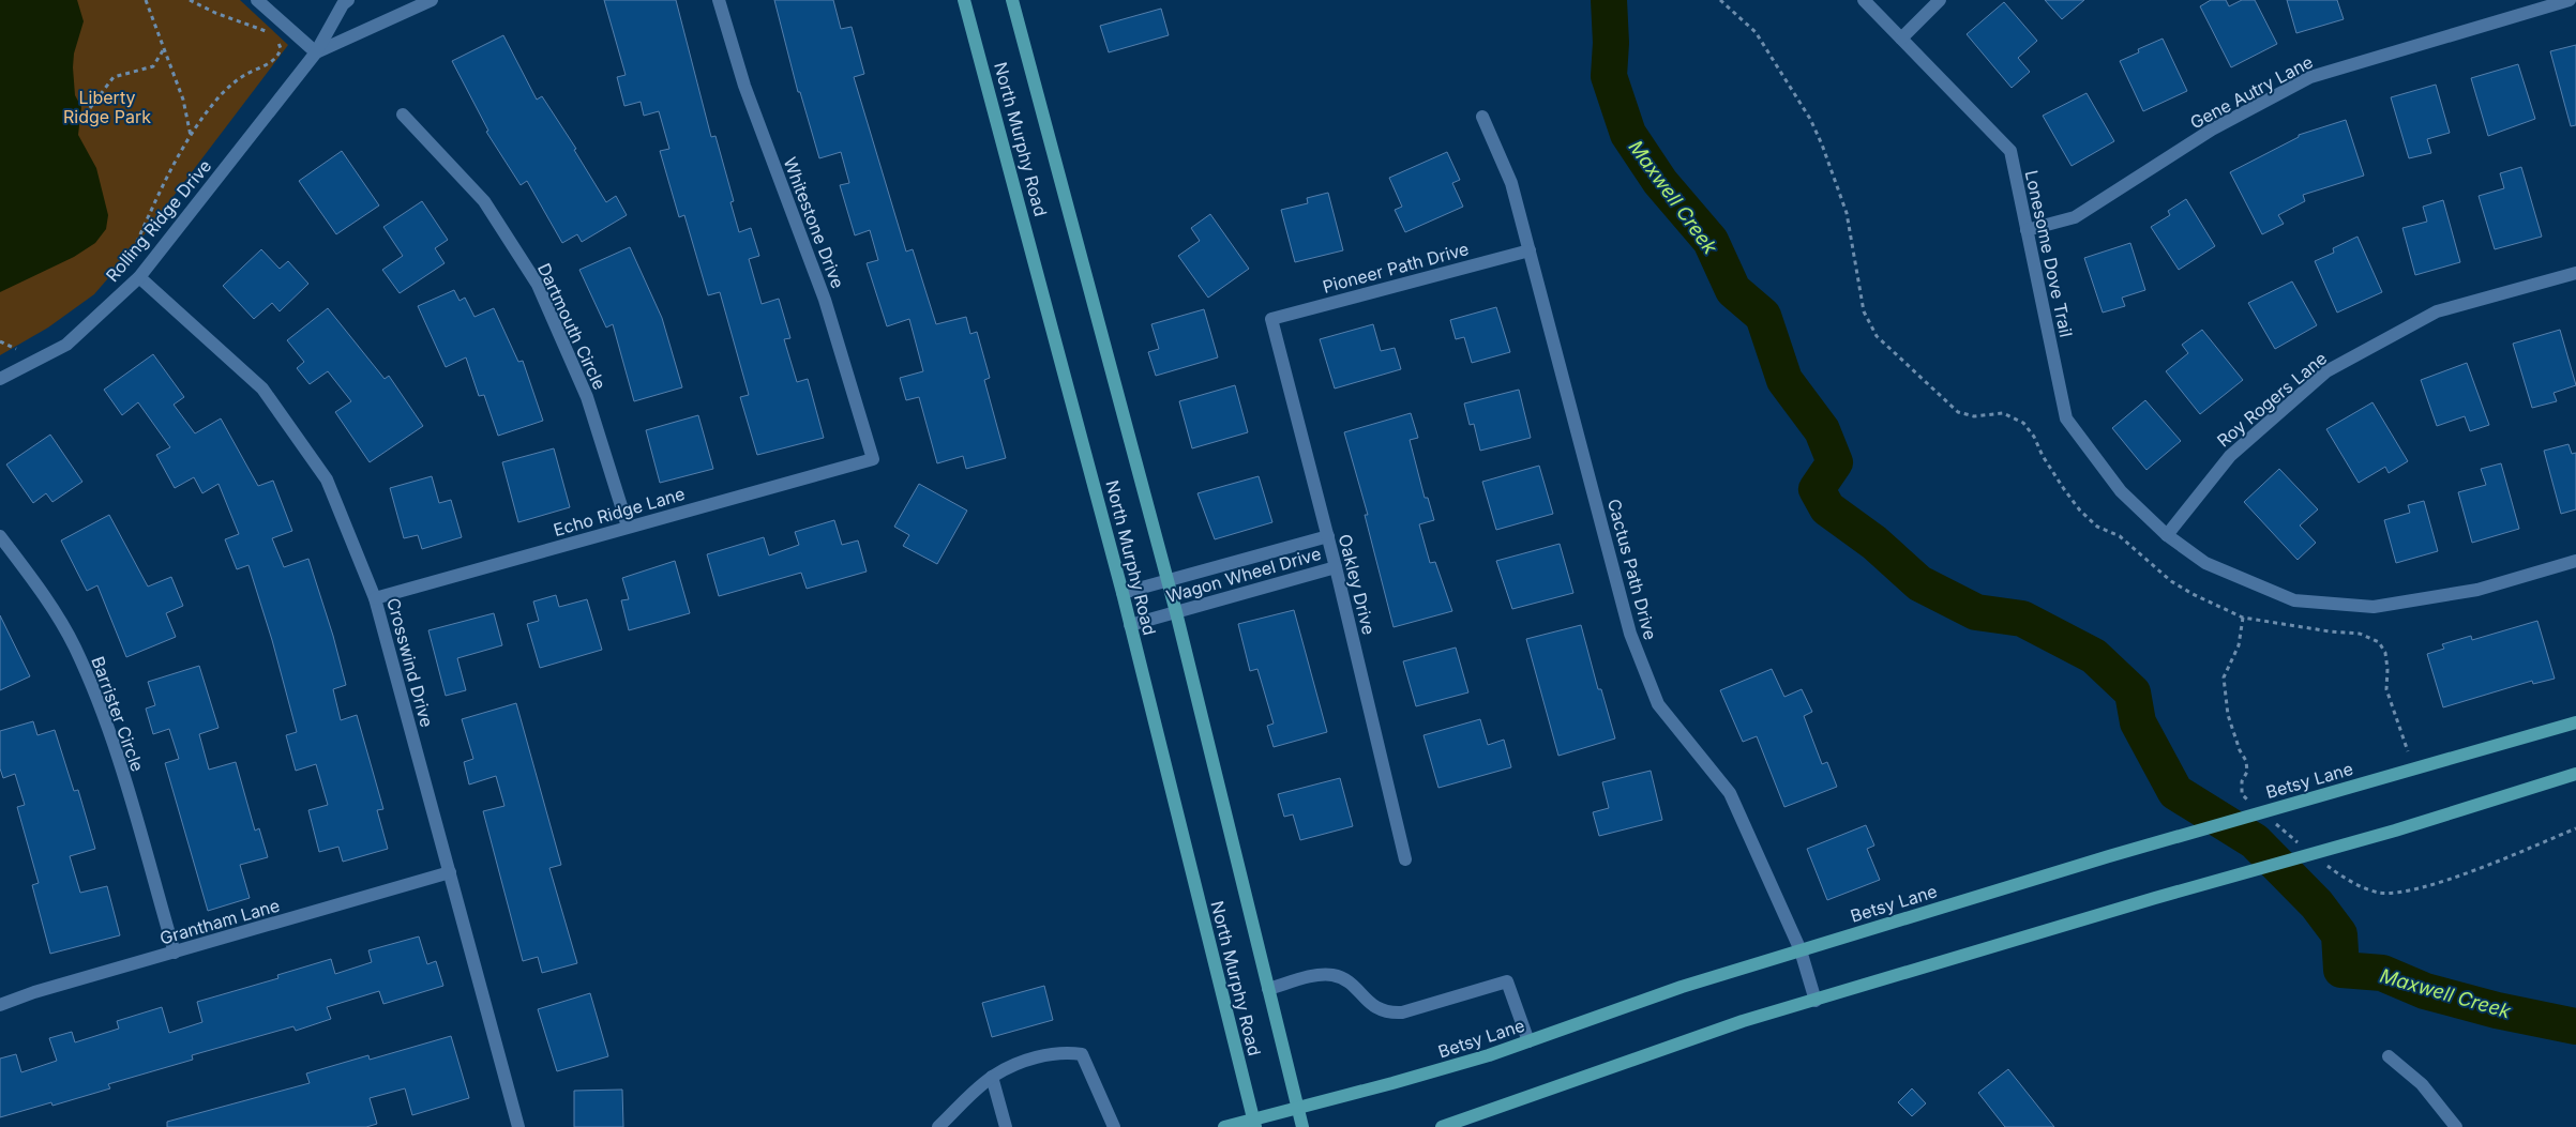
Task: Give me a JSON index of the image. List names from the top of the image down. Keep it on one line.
{"streets":{"main road":["North Murphy Road","Betsy Lane"],"street":["Gene Autry Lane","Rolling Ridge Drive","Whitestone Drive","Lonesome Dove Trail","Pioneer Path Drive","Dartmouth Circle","Roy Rogers Lane","Echo Ridge Lane","Cactus Path Drive","Wagon Wheel Drive","Oakley Drive","Crosswind Drive","Barrister Circle","Grantham Lane"]},"crossings":[["Gene Autry Lane","Lonesome Dove Trail"],["North Murphy Road","Wagon Wheel Drive"],["North Murphy Road","Betsy Lane"],["Rolling Ridge Drive","Crosswind Drive"],["Whitestone Drive","Echo Ridge Lane"],["Lonesome Dove Trail","Roy Rogers Lane"],["Pioneer Path Drive","Cactus Path Drive"],["Pioneer Path Drive","Oakley Drive"],["Dartmouth Circle","Echo Ridge Lane"],["Echo Ridge Lane","Crosswind Drive"],["Cactus Path Drive","Betsy Lane"],["Wagon Wheel Drive","Oakley Drive"],["Crosswind Drive","Grantham Lane"],["Barrister Circle","Grantham Lane"]],"water":["Maxwell Creek"],"parks":["Liberty Ridge Park"]}
